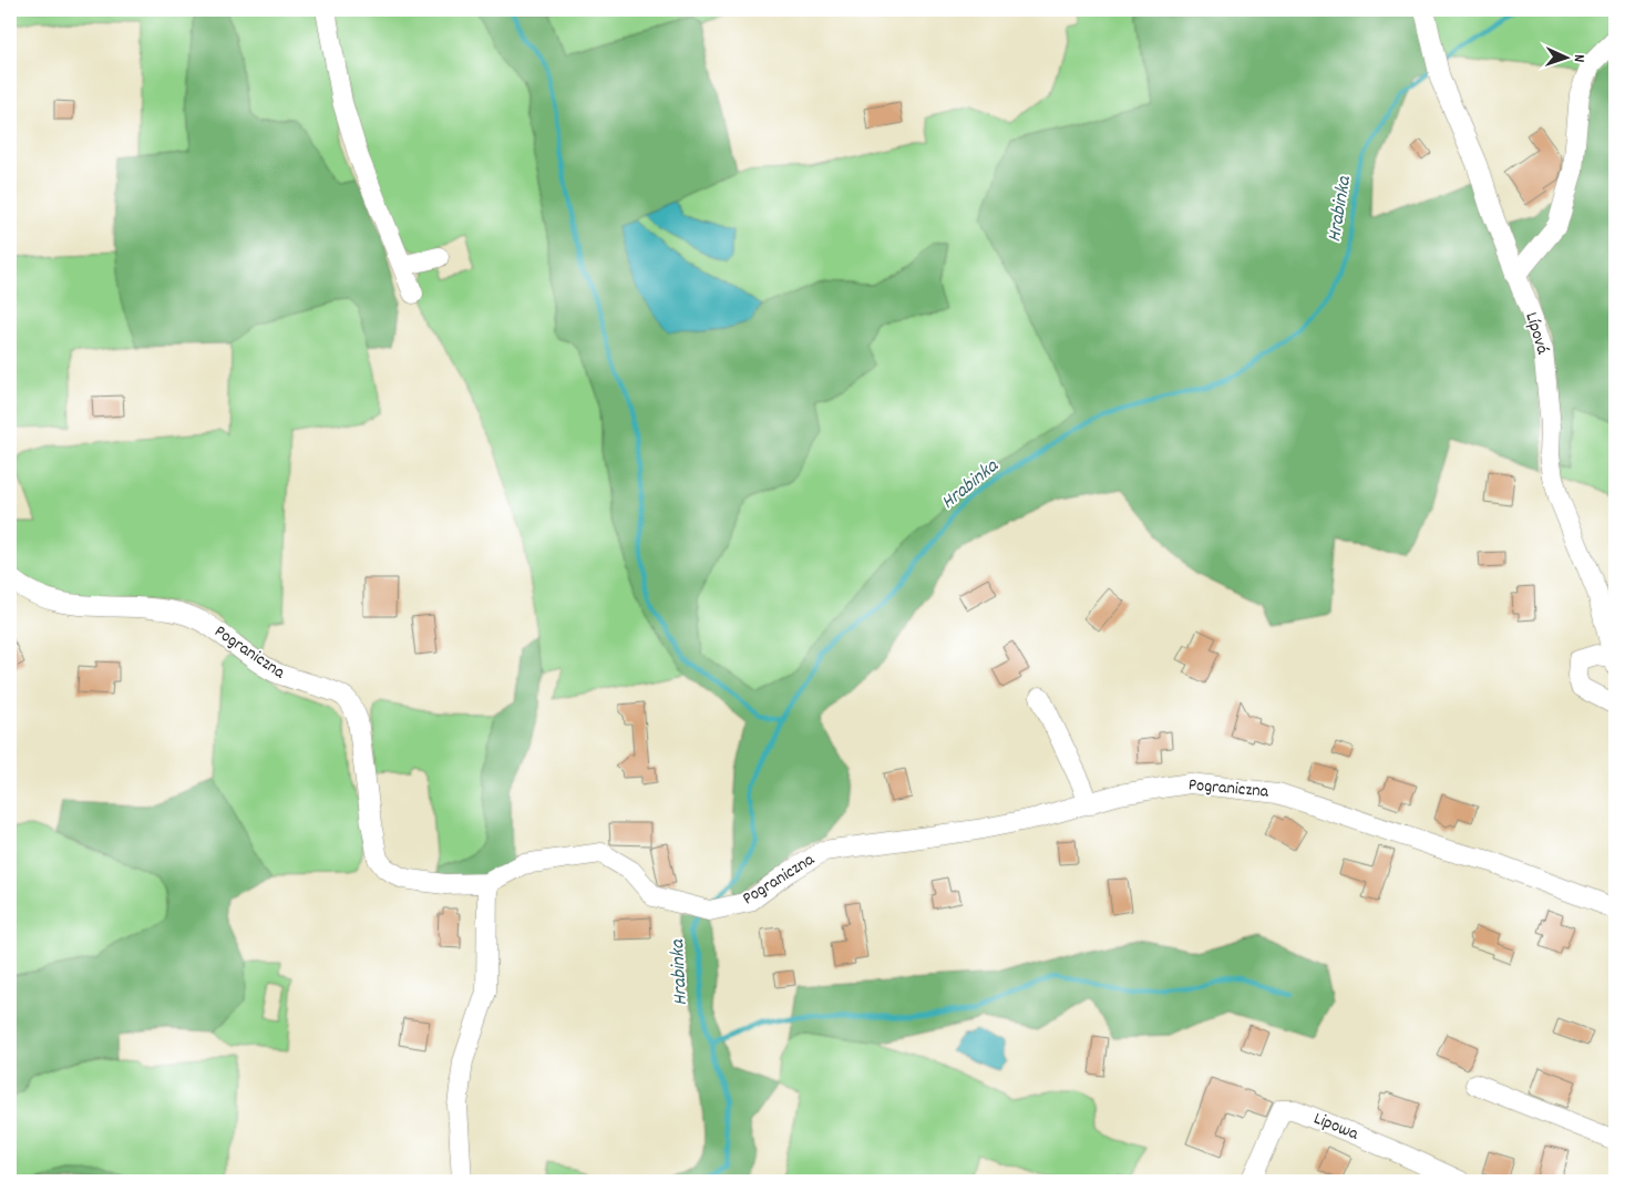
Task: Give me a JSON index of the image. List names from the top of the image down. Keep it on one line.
{"streets":{"street":["Lípová","Pograniczna","Lipowa"]},"water":["Hrabinka"],"north":"right"}
